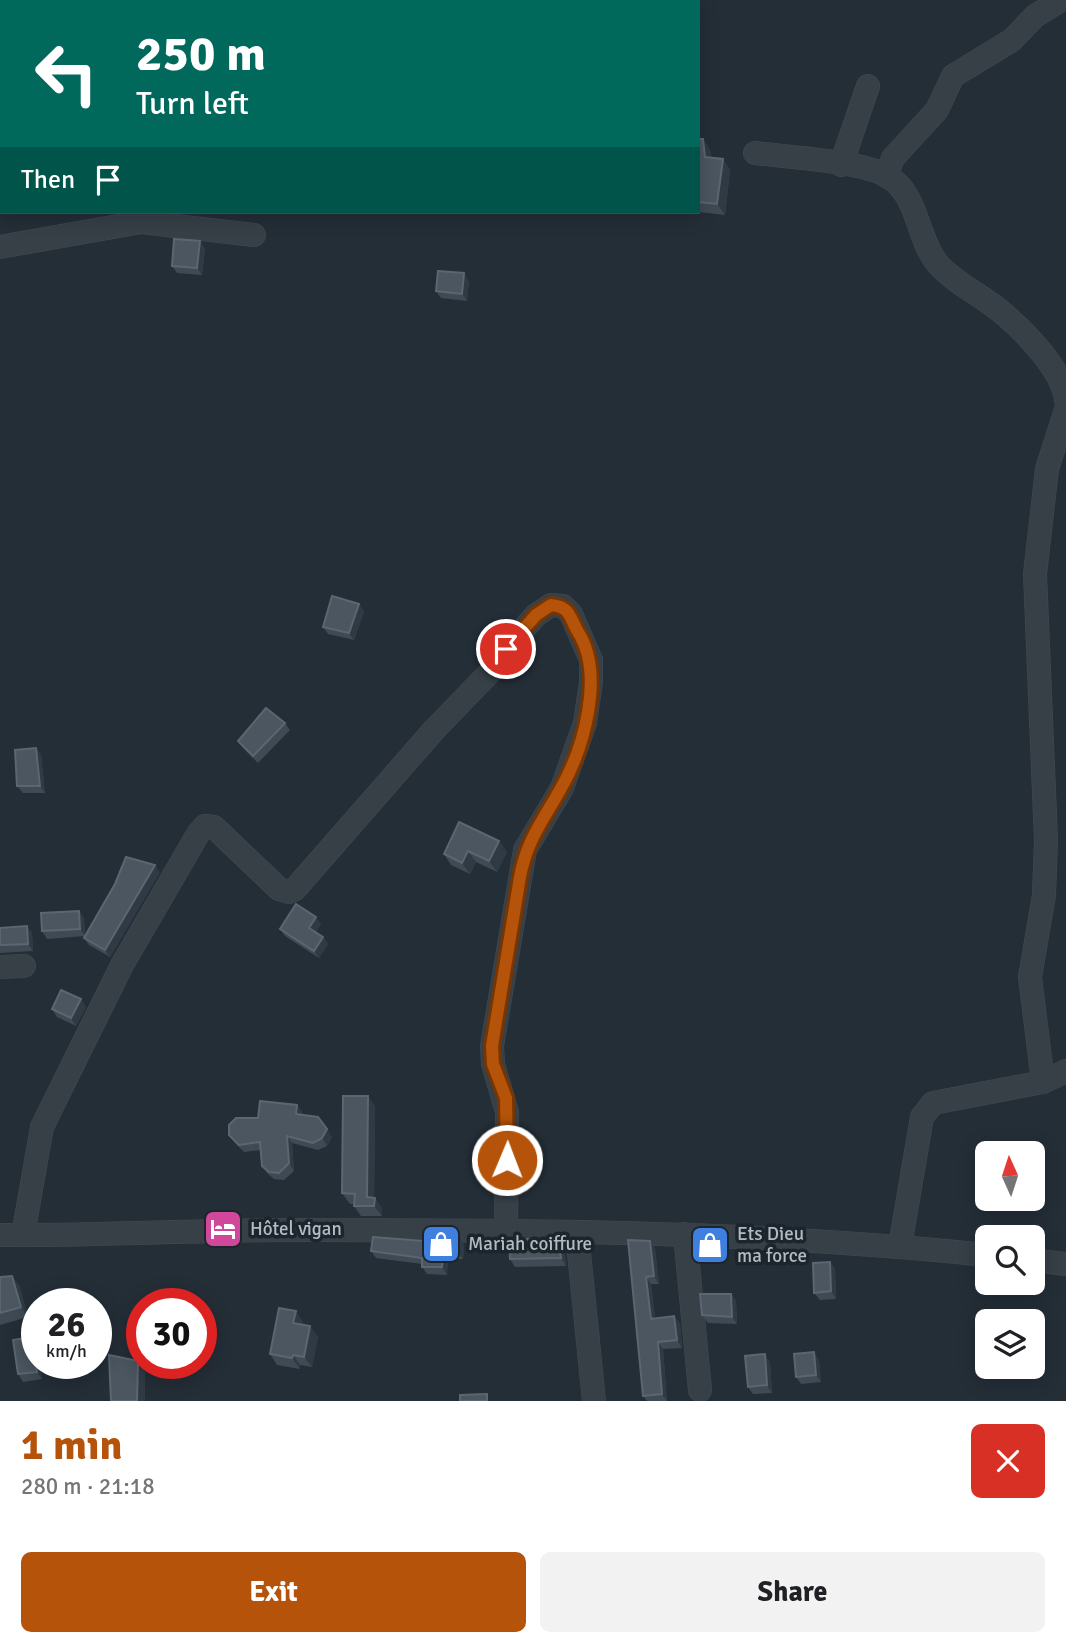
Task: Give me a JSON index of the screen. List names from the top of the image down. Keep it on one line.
{"places":{"hotel":["Hôtel vigan"],"shop":["Mariah coiffure","Ets Dieu ma force"]},"north":"top","page":{"turn":["250 m","Turn left"],"then":"Then","speed":"26 km/h","limit":"30","heading":["1 min","280 m · 21:18"],"buttons":["Exit","Share"]}}
